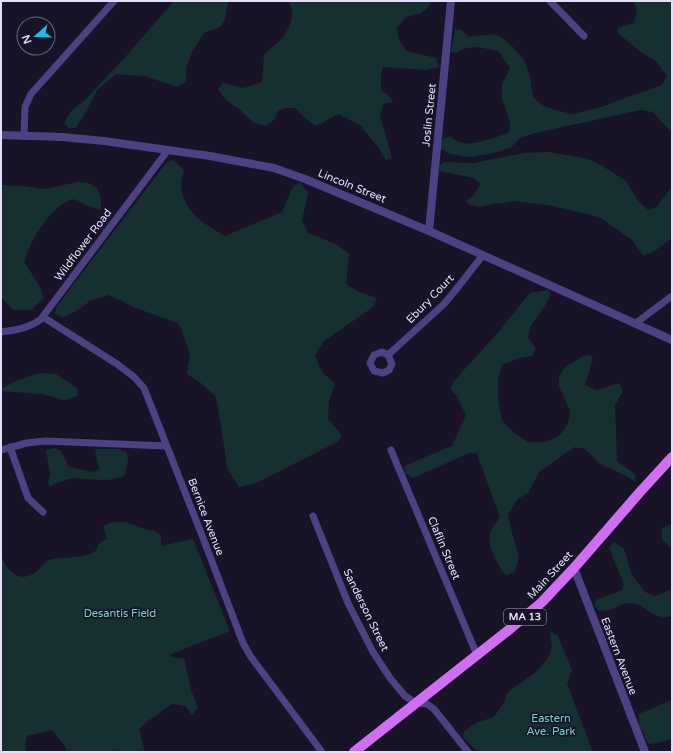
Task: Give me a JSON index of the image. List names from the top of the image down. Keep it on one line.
{"streets":{"main road":["Main Street","MA 13"],"street":["Joslin Street","Lincoln Street","Wildflower Road","Ebury Court","Bernice Avenue","Claflin Street","Sanderson Street","Eastern Avenue"]},"crossings":[["Joslin Street","Lincoln Street"],["Lincoln Street","Wildflower Road"],["Lincoln Street","Ebury Court"],["Wildflower Road","Bernice Avenue"],["Claflin Street","Main Street"],["Main Street","Sanderson Street"],["Main Street","Eastern Avenue"]],"parks":["Desantis Field","Eastern Ave. Park"],"north":"left"}
